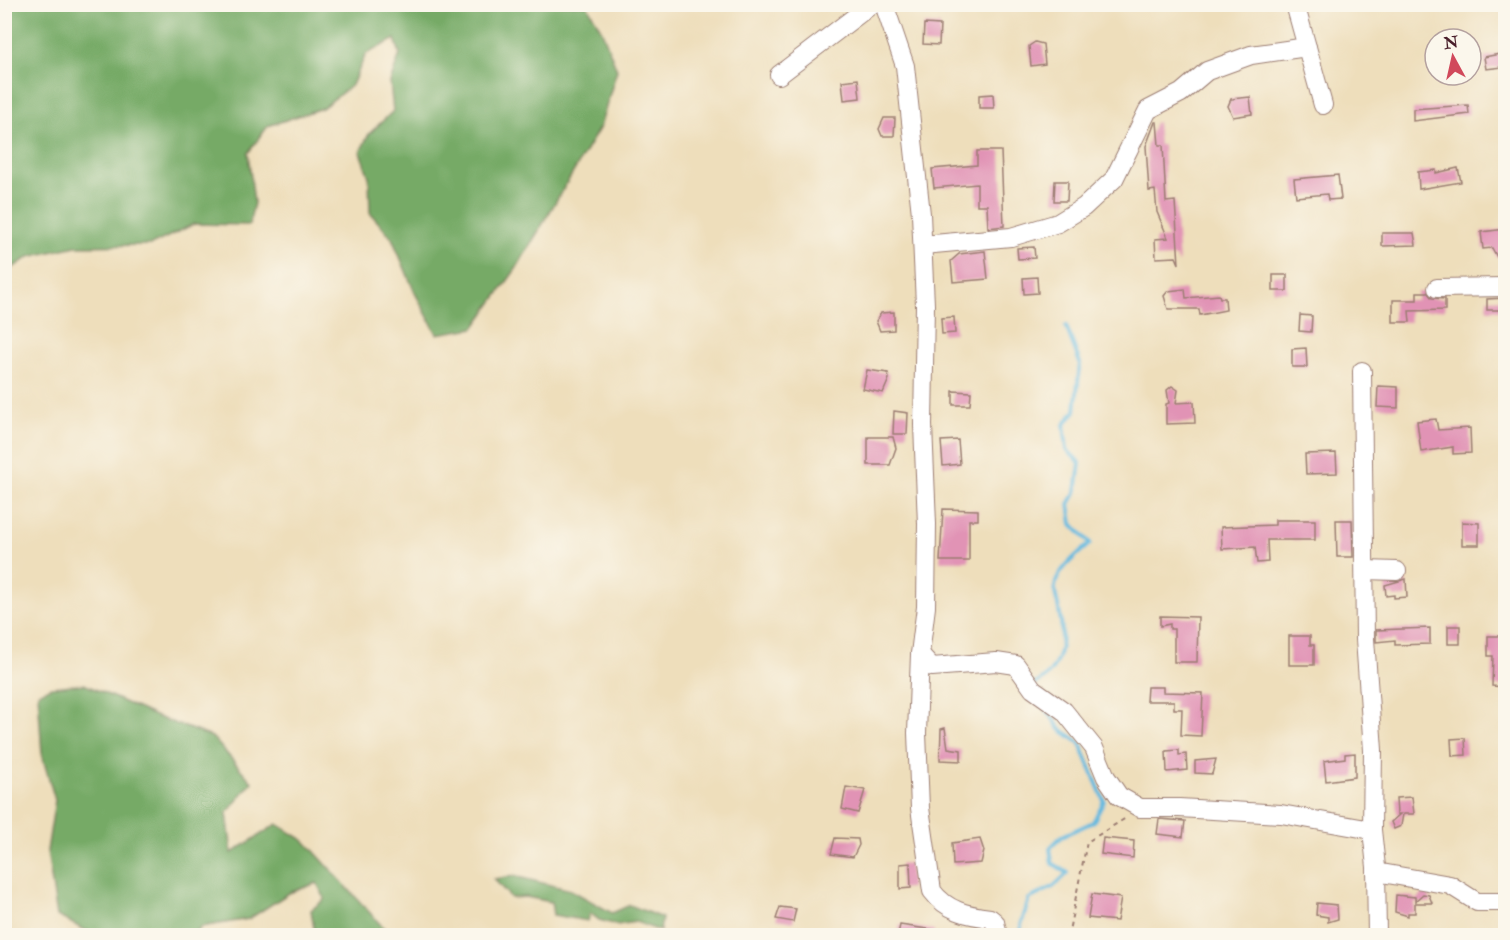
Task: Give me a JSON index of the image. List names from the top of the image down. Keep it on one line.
{"north":"top"}
